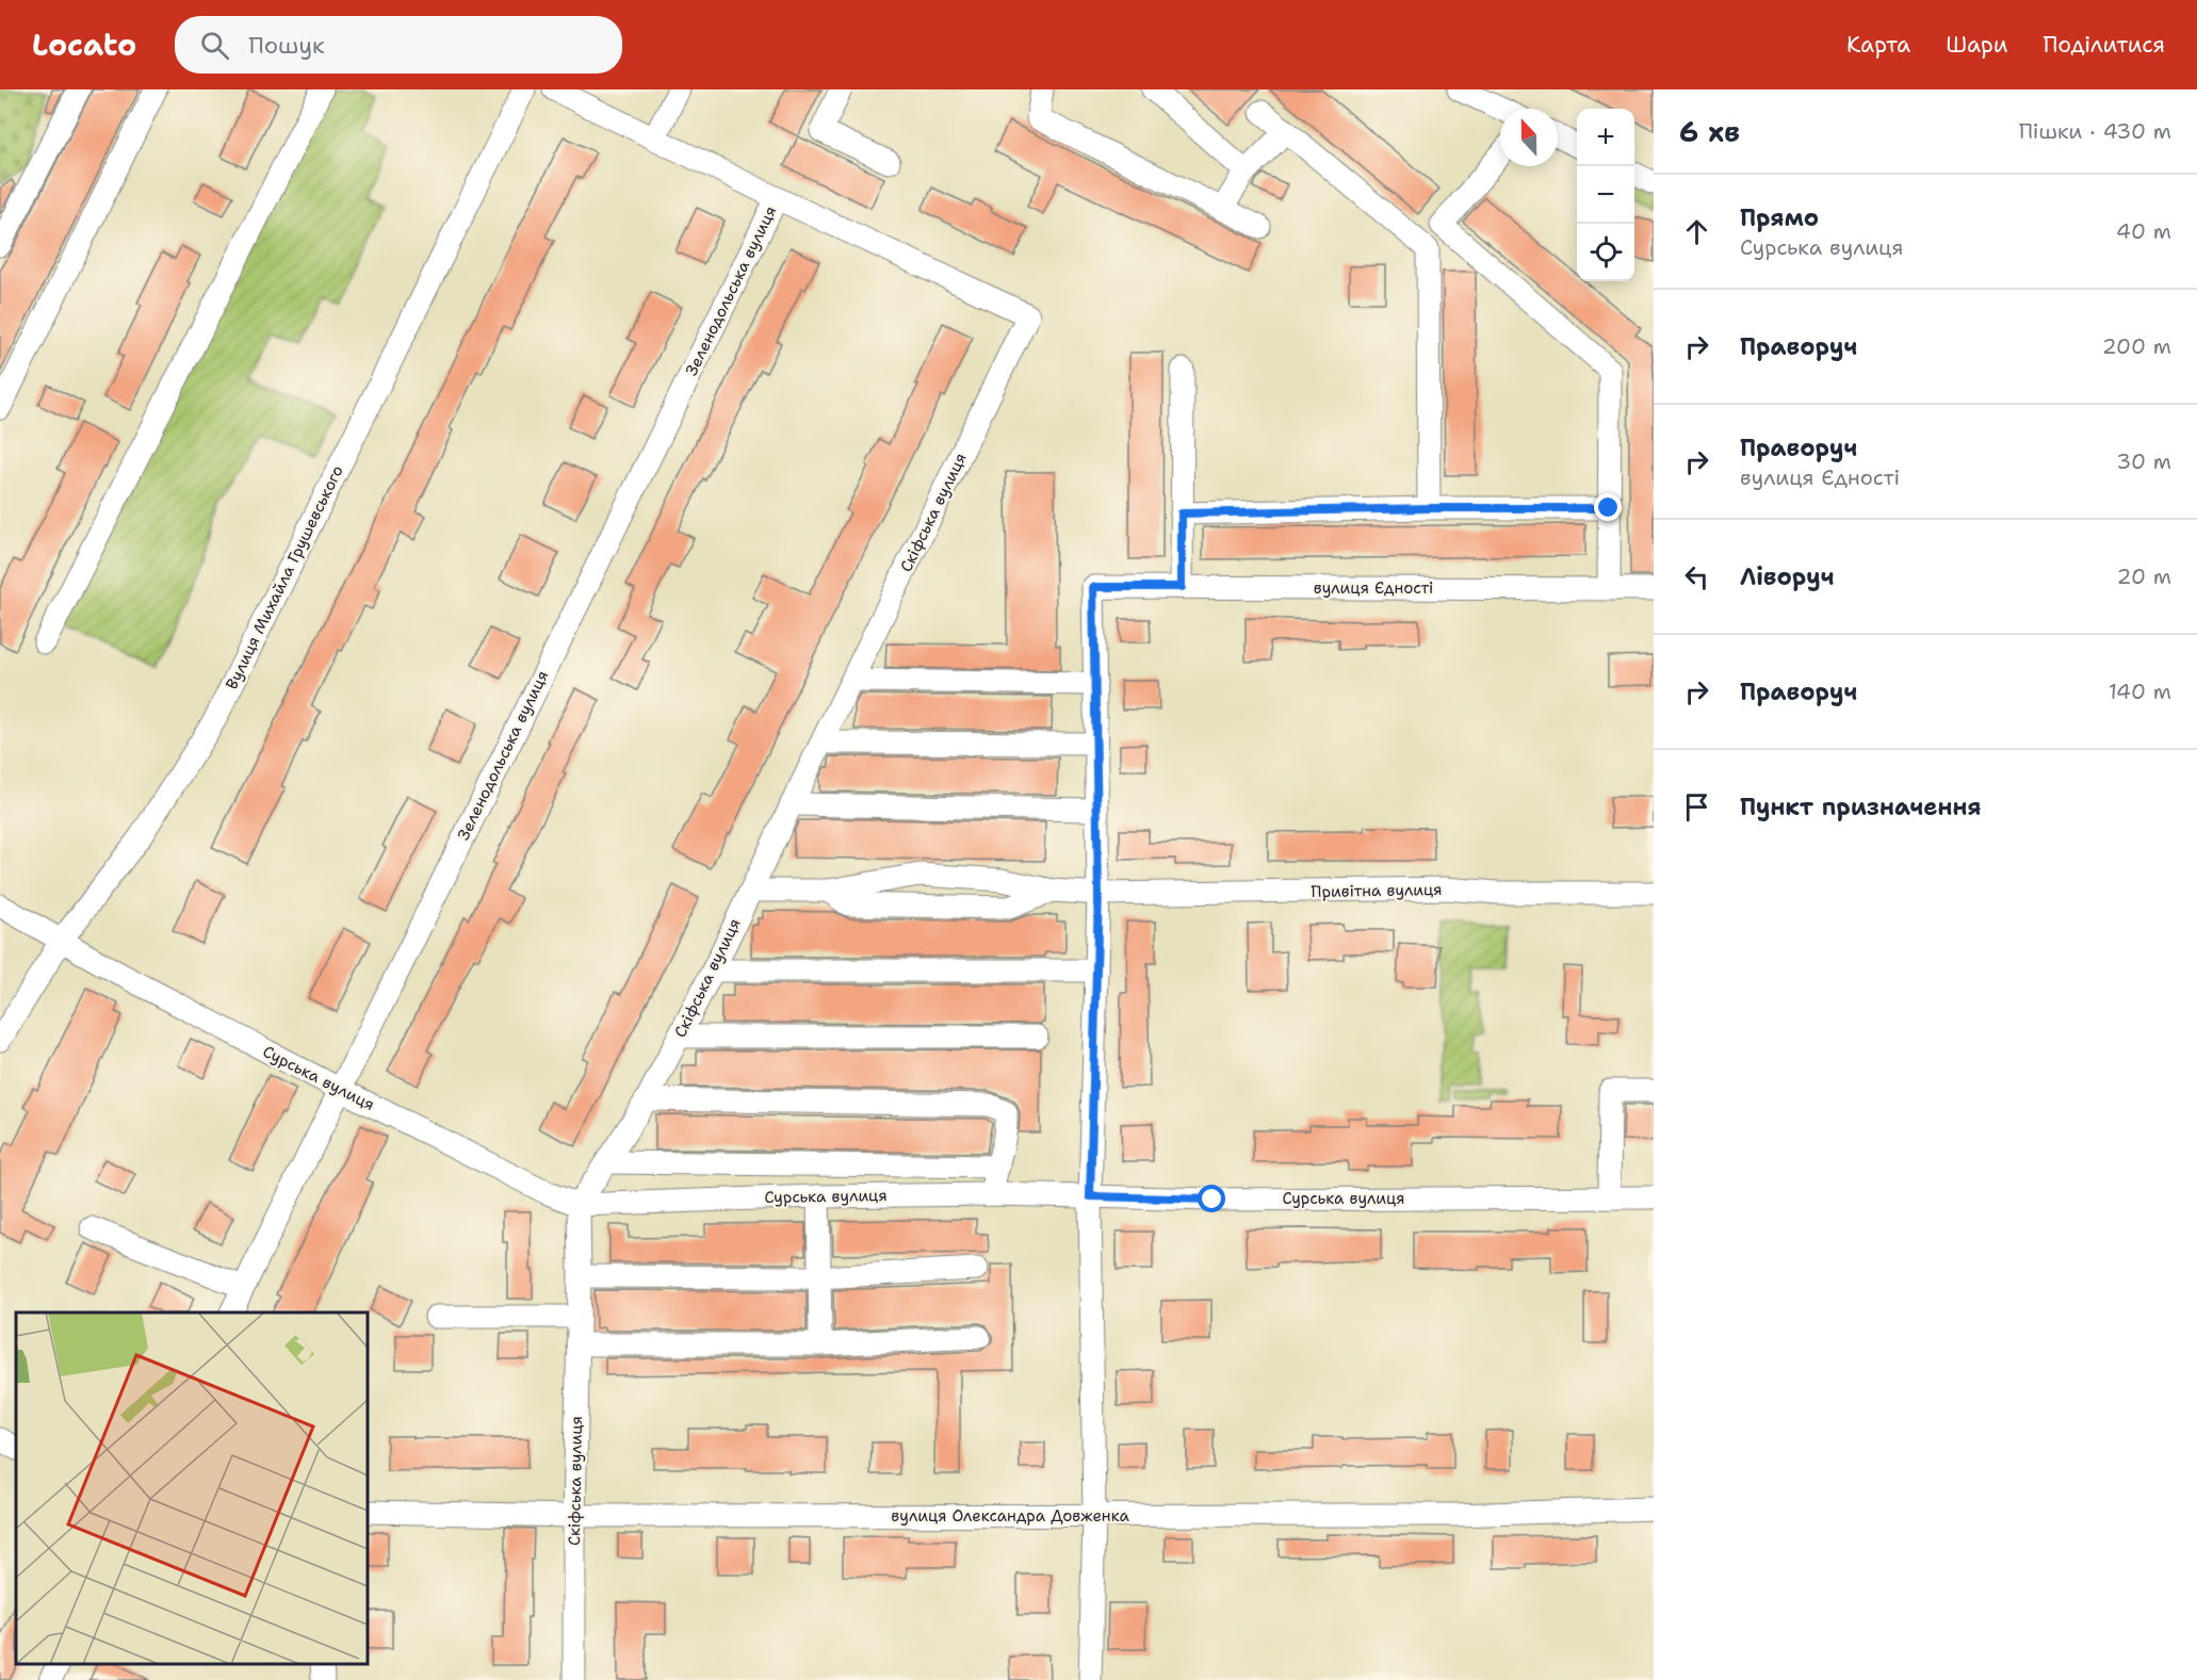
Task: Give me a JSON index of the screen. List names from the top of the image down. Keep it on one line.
{"streets":{"street":["Зеленодольська вулиця","Скіфська вулиця","Вулиця Михайла Грушевського","вулиця Єдності","Привітна вулиця","Сурська вулиця","вулиця Олександра Довженка"]},"crossings":[["Зеленодольська вулиця","Скіфська вулиця"],["Зеленодольська вулиця","Сурська вулиця"],["Скіфська вулиця","Привітна вулиця"],["Скіфська вулиця","Сурська вулиця"],["Скіфська вулиця","вулиця Олександра Довженка"],["Вулиця Михайла Грушевського","Сурська вулиця"]],"north":"top","page":{"header":"Locato","search":"Пошук","nav":["Карта","Шари","Поділитися"],"heading":["6 хв","Пішки · 430 m"],"map_buttons":["+","−"],"list":[["Прямо","Сурська вулиця","40 m"],["Праворуч","200 m"],["Праворуч","вулиця Єдності","30 m"],["Ліворуч","20 m"],["Праворуч","140 m"],"Пункт призначення"]}}
